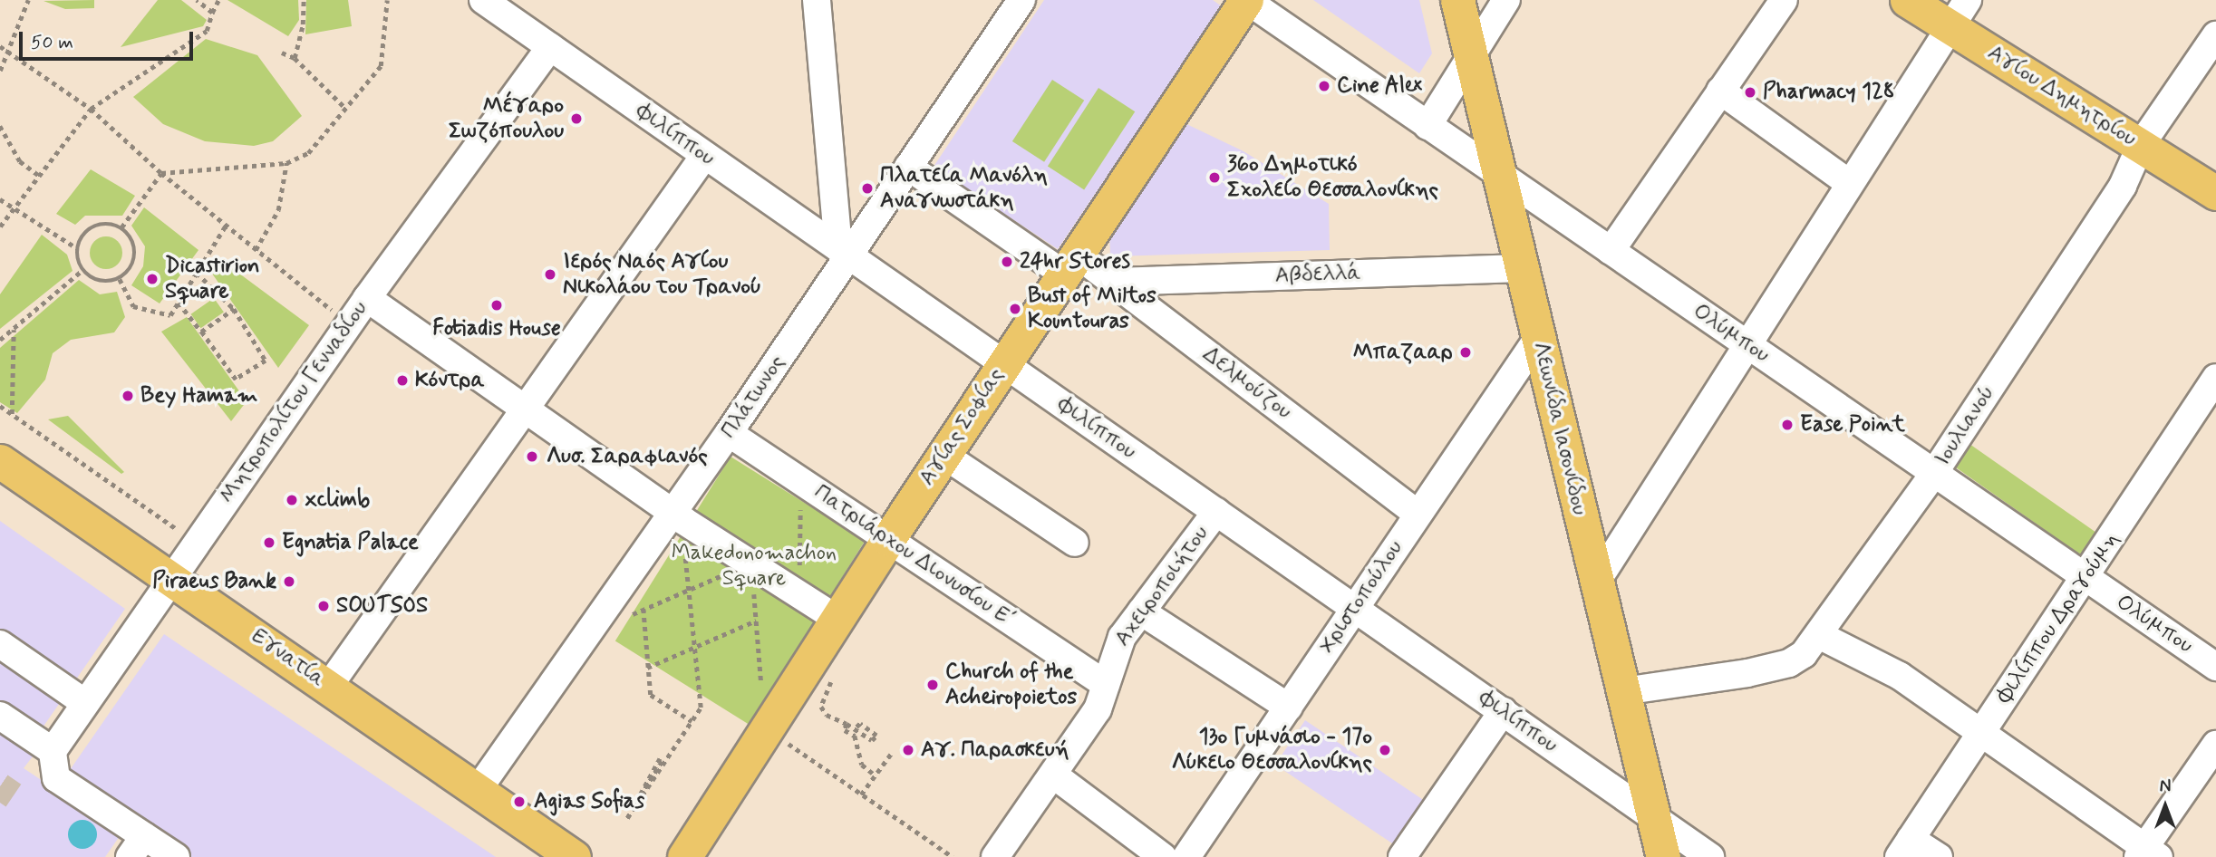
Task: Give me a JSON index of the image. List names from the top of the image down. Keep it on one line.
{"streets":{"main road":["Αγίου Δημητρίου","Αγίας Σοφίας","Λεωνίδα Ιασονίδου","Εγνατία"],"street":["Φιλίππου","Αβδελλά","Ολύμπου","Δελμούζου","Πλάτωνος","Μητροπολίτου Γενναδίου","Ιουλιανού","Πατριάρχου Διονυσίου Ε΄","Αχειροποιήτου","Χριστοπούλου","Φιλίππου Δραγούμη"]},"crossings":[["Αγίου Δημητρίου","Ιουλιανού"],["Φιλίππου","Πλάτωνος"],["Φιλίππου","Μητροπολίτου Γενναδίου"],["Φιλίππου","Αγίας Σοφίας"],["Φιλίππου","Λεωνίδα Ιασονίδου"],["Φιλίππου","Αχειροποιήτου"],["Φιλίππου","Χριστοπούλου"],["Αβδελλά","Δελμούζου"],["Αβδελλά","Λεωνίδα Ιασονίδου"],["Ολύμπου","Ιουλιανού"],["Ολύμπου","Αγίας Σοφίας"],["Ολύμπου","Λεωνίδα Ιασονίδου"],["Ολύμπου","Φιλίππου Δραγούμη"],["Δελμούζου","Πλάτωνος"],["Δελμούζου","Αγίας Σοφίας"],["Δελμούζου","Χριστοπούλου"],["Πλάτωνος","Πατριάρχου Διονυσίου Ε΄"],["Πλάτωνος","Εγνατία"],["Μητροπολίτου Γενναδίου","Εγνατία"],["Ιουλιανού","Λεωνίδα Ιασονίδου"],["Αγίας Σοφίας","Πατριάρχου Διονυσίου Ε΄"],["Λεωνίδα Ιασονίδου","Χριστοπούλου"],["Πατριάρχου Διονυσίου Ε΄","Αχειροποιήτου"]],"parks":["Makedonomachon Square"],"places":["Cine Alex","Pharmacy 128","Μέγαρο Σωζόπουλου","36ο Δημοτικό Σχολείο Θεσσαλονίκης","Πλατεία Μανόλη Αναγνωστάκη","24hr Stores","Ιερός Ναός Αγίου Νικολάου του Τρανού","Dicastirion Square","Fotiadis House","Bust of Miltos Kountouras","Μπαζααρ","Κόντρα","Bey Hamam","Ease Point","Λυσ. Σαραφιανός","xclimb","Egnatia Palace","Piraeus Bank","SOUTSOS","Church of the Acheiropoietos","Αγ. Παρασκευή","13ο Γυμνάσιο - 17ο Λύκειο Θεσσαλονίκης","Agias Sofias"],"scale_bar":"50 m","north":"top"}
